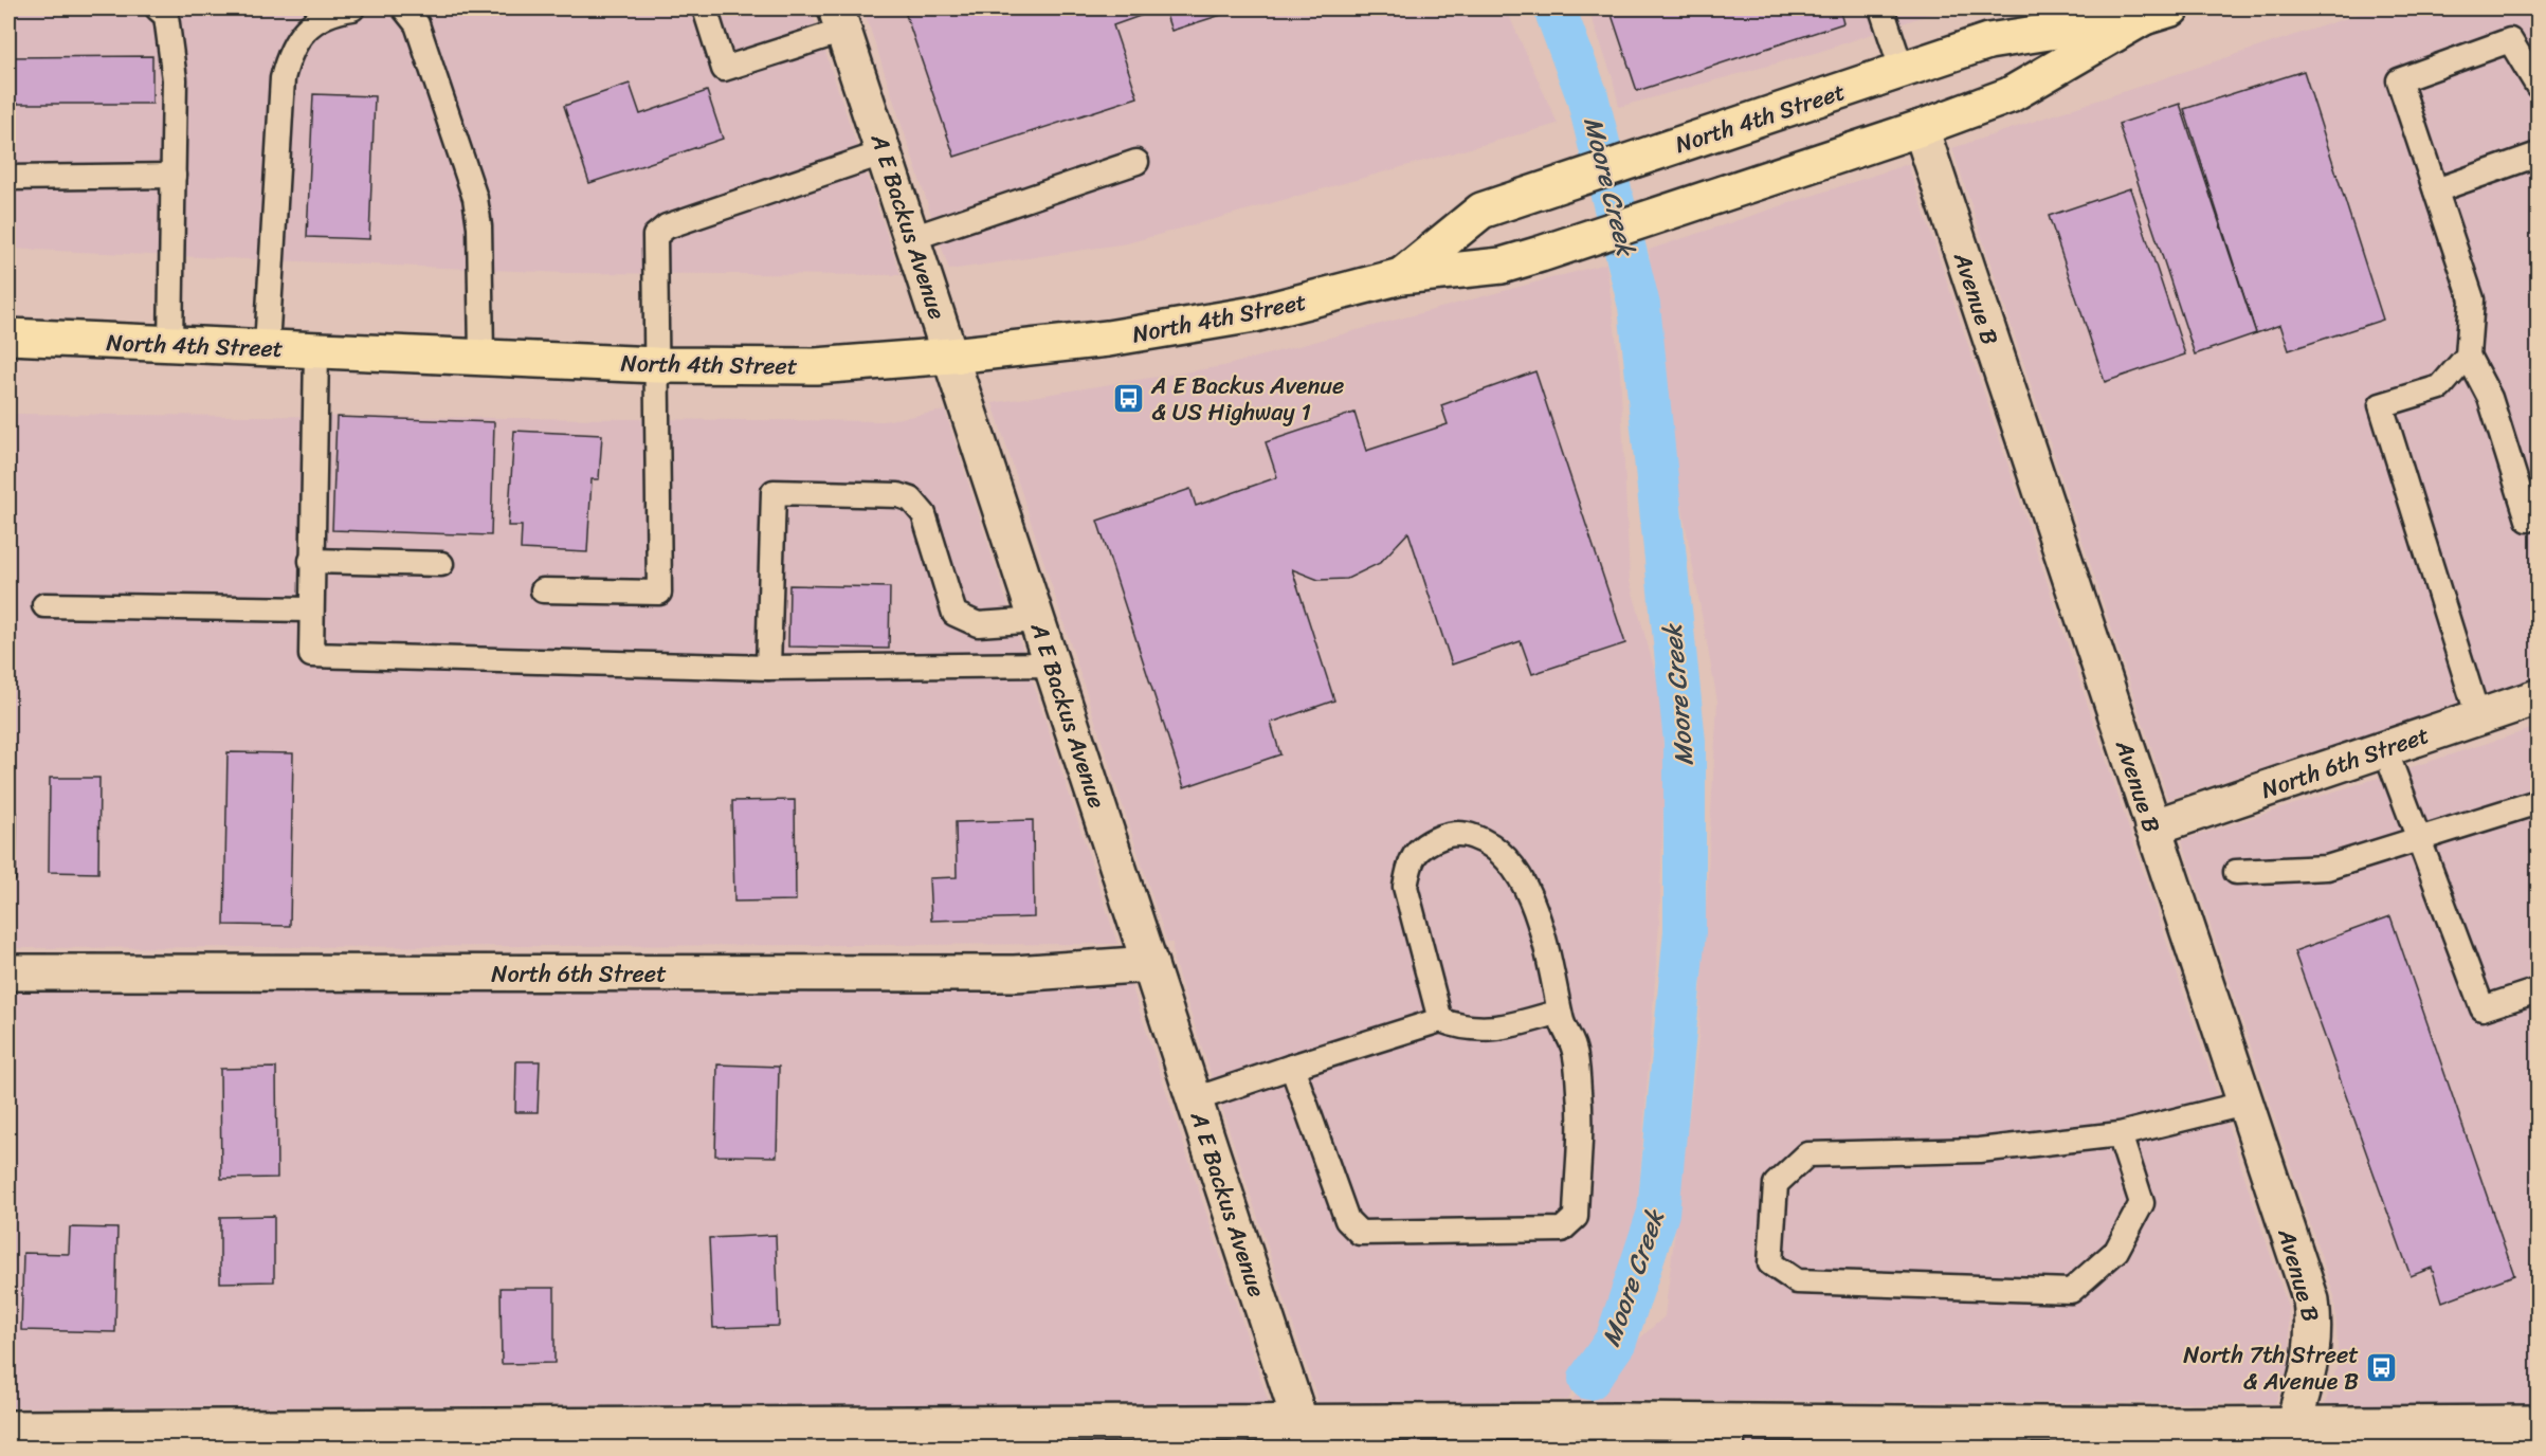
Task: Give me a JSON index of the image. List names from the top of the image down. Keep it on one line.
{"streets":{"main road":["North 4th Street"],"street":["A E Backus Avenue","Avenue B","North 6th Street"]},"crossings":[["North 4th Street","A E Backus Avenue"],["North 4th Street","Avenue B"],["A E Backus Avenue","North 6th Street"],["Avenue B","North 6th Street"]],"water":["Moore Creek"],"places":{"bus stop":["A E Backus Avenue & US Highway 1","North 7th Street & Avenue B"]}}
